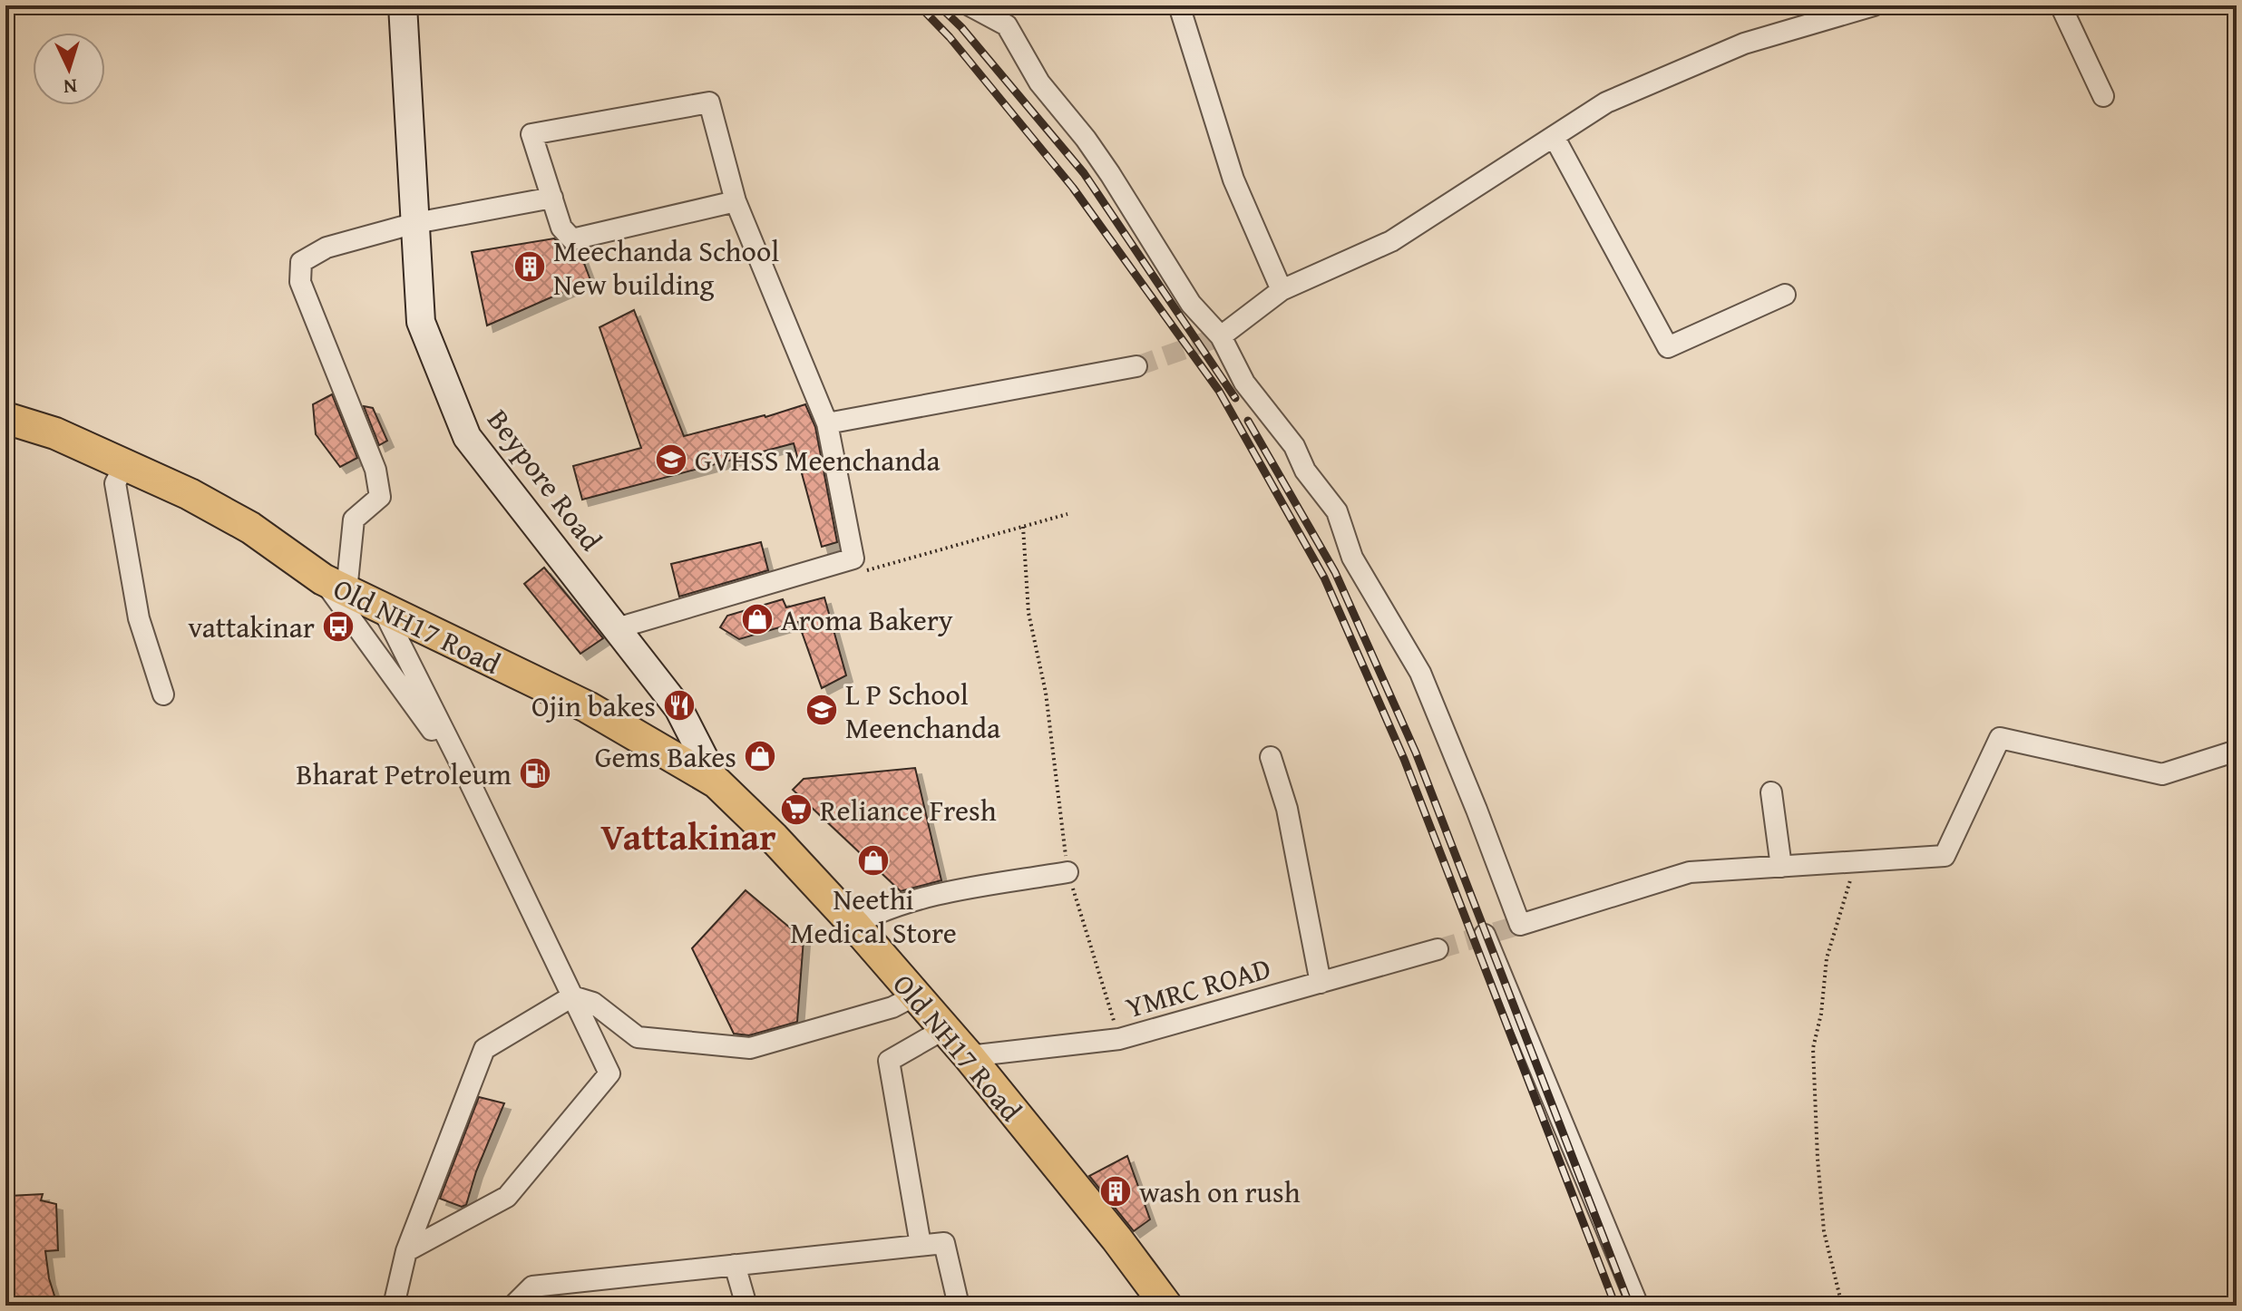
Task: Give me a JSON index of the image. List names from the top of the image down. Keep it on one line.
{"streets":{"main road":["Beypore Road","Old NH17 Road"],"street":["YMRC ROAD"]},"crossings":[["Beypore Road","Old NH17 Road"],["Old NH17 Road","YMRC ROAD"]],"districts":["Vattakinar"],"places":{"building":["Meechanda School New building","wash on rush"],"school or university":["GVHSS Meenchanda","L P School Meenchanda"],"shop":["Aroma Bakery","Gems Bakes","Neethi Medical Store"],"bus stop":["vattakinar"],"restaurant":["Ojin bakes"],"fuel station":["Bharat Petroleum"],"supermarket":["Reliance Fresh"]},"north":"bottom"}
